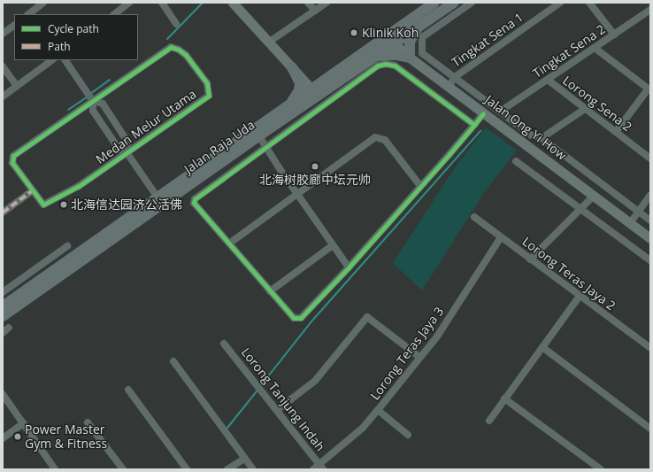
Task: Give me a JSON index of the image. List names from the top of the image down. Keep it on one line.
{"streets":{"main road":["Jalan Ong Yi How","Jalan Raja Uda"],"street":["Tingkat Sena 1","Tingkat Sena 2","Lorong Sena 2","Medan Melur Utama","Lorong Teras Jaya 2","Lorong Teras Jaya 3","Lorong Tanjung Indah"]},"crossings":[["Tingkat Sena 1","Jalan Ong Yi How"],["Tingkat Sena 2","Lorong Sena 2"],["Tingkat Sena 2","Jalan Ong Yi How"],["Jalan Ong Yi How","Jalan Raja Uda"],["Lorong Teras Jaya 2","Lorong Teras Jaya 3"],["Lorong Teras Jaya 3","Lorong Tanjung Indah"]],"places":["Klinik Koh","北海树胶廊中坛元帅","北海信达园济公活佛","Power Master Gym & Fitness"],"legend":["Cycle path","Path"]}
